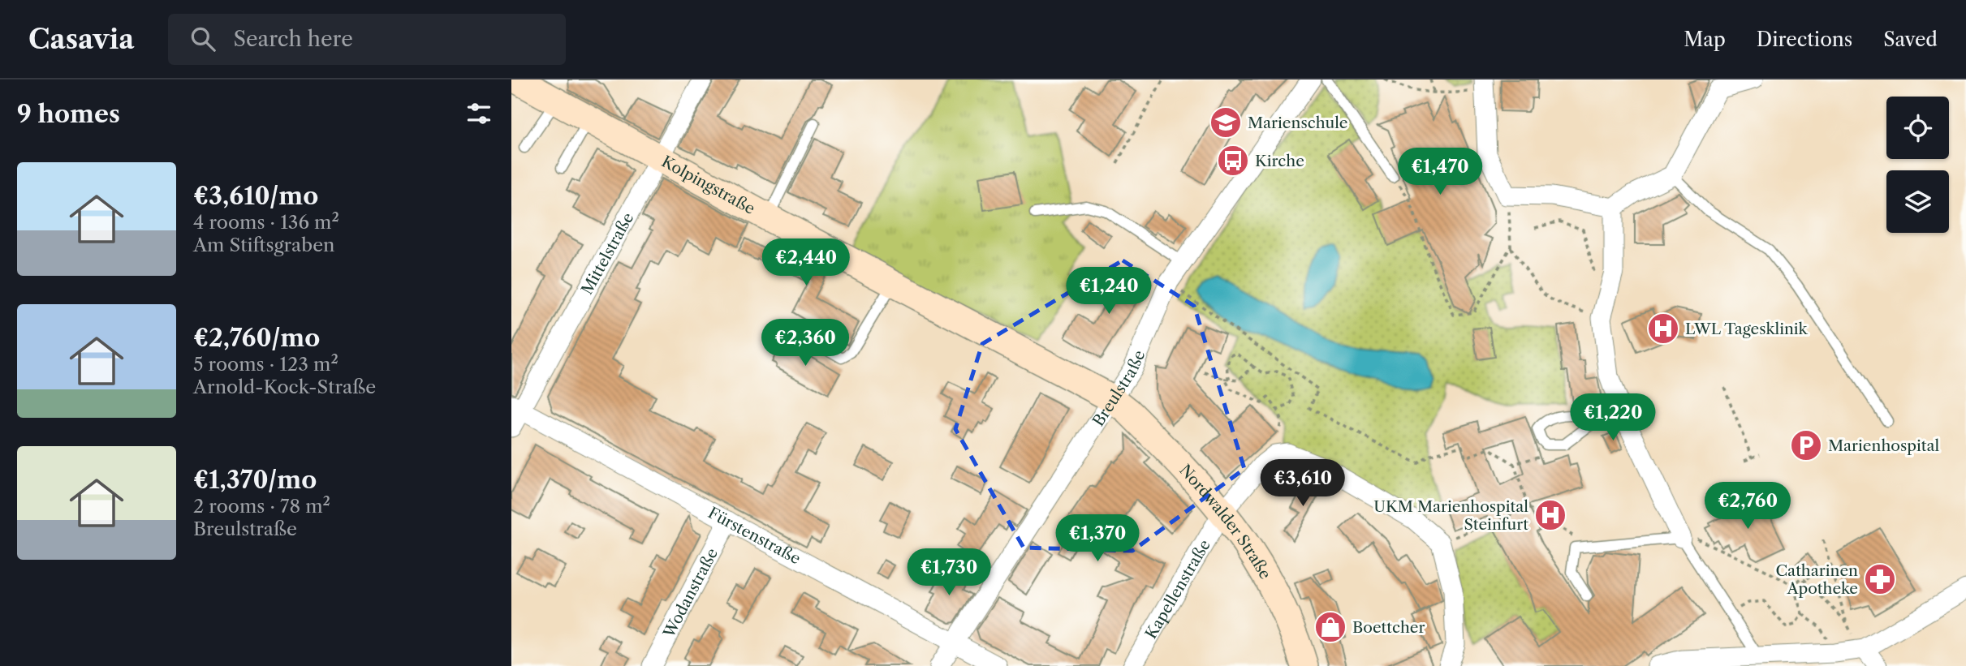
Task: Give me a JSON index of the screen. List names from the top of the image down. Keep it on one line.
{"streets":{"street":["Kolpingstraße","Mittelstraße","Breulstraße","Nordwalder Straße","Fürstenstraße","Kapellenstraße","Wodanstraße"]},"crossings":[["Kolpingstraße","Mittelstraße"],["Kolpingstraße","Breulstraße"],["Kolpingstraße","Nordwalder Straße"],["Mittelstraße","Fürstenstraße"],["Breulstraße","Nordwalder Straße"],["Breulstraße","Fürstenstraße"],["Nordwalder Straße","Kapellenstraße"],["Fürstenstraße","Wodanstraße"]],"places":{"school or university":["Marienschule"],"bus stop":["Kirche"],"hospital":["LWL Tagesklinik","UKM Marienhospital Steinfurt"],"parking":["Marienhospital"],"pharmacy":["Catharinen Apotheke"],"shop":["Boettcher"]},"page":{"header":"Casavia","search":"Search here","nav":["Map","Directions","Saved"],"heading":"9 homes","list":[{"name":"€3,610/mo","note":"4 rooms · 136 m² · Am Stiftsgraben"},{"name":"€2,760/mo","note":"5 rooms · 123 m² · Arnold-Kock-Straße"},{"name":"€1,370/mo","note":"2 rooms · 78 m² · Breulstraße"}],"price":["€1,470","€2,440","€1,240","€2,360","€1,220","€3,610","€2,760","€1,370","€1,730"]}}
